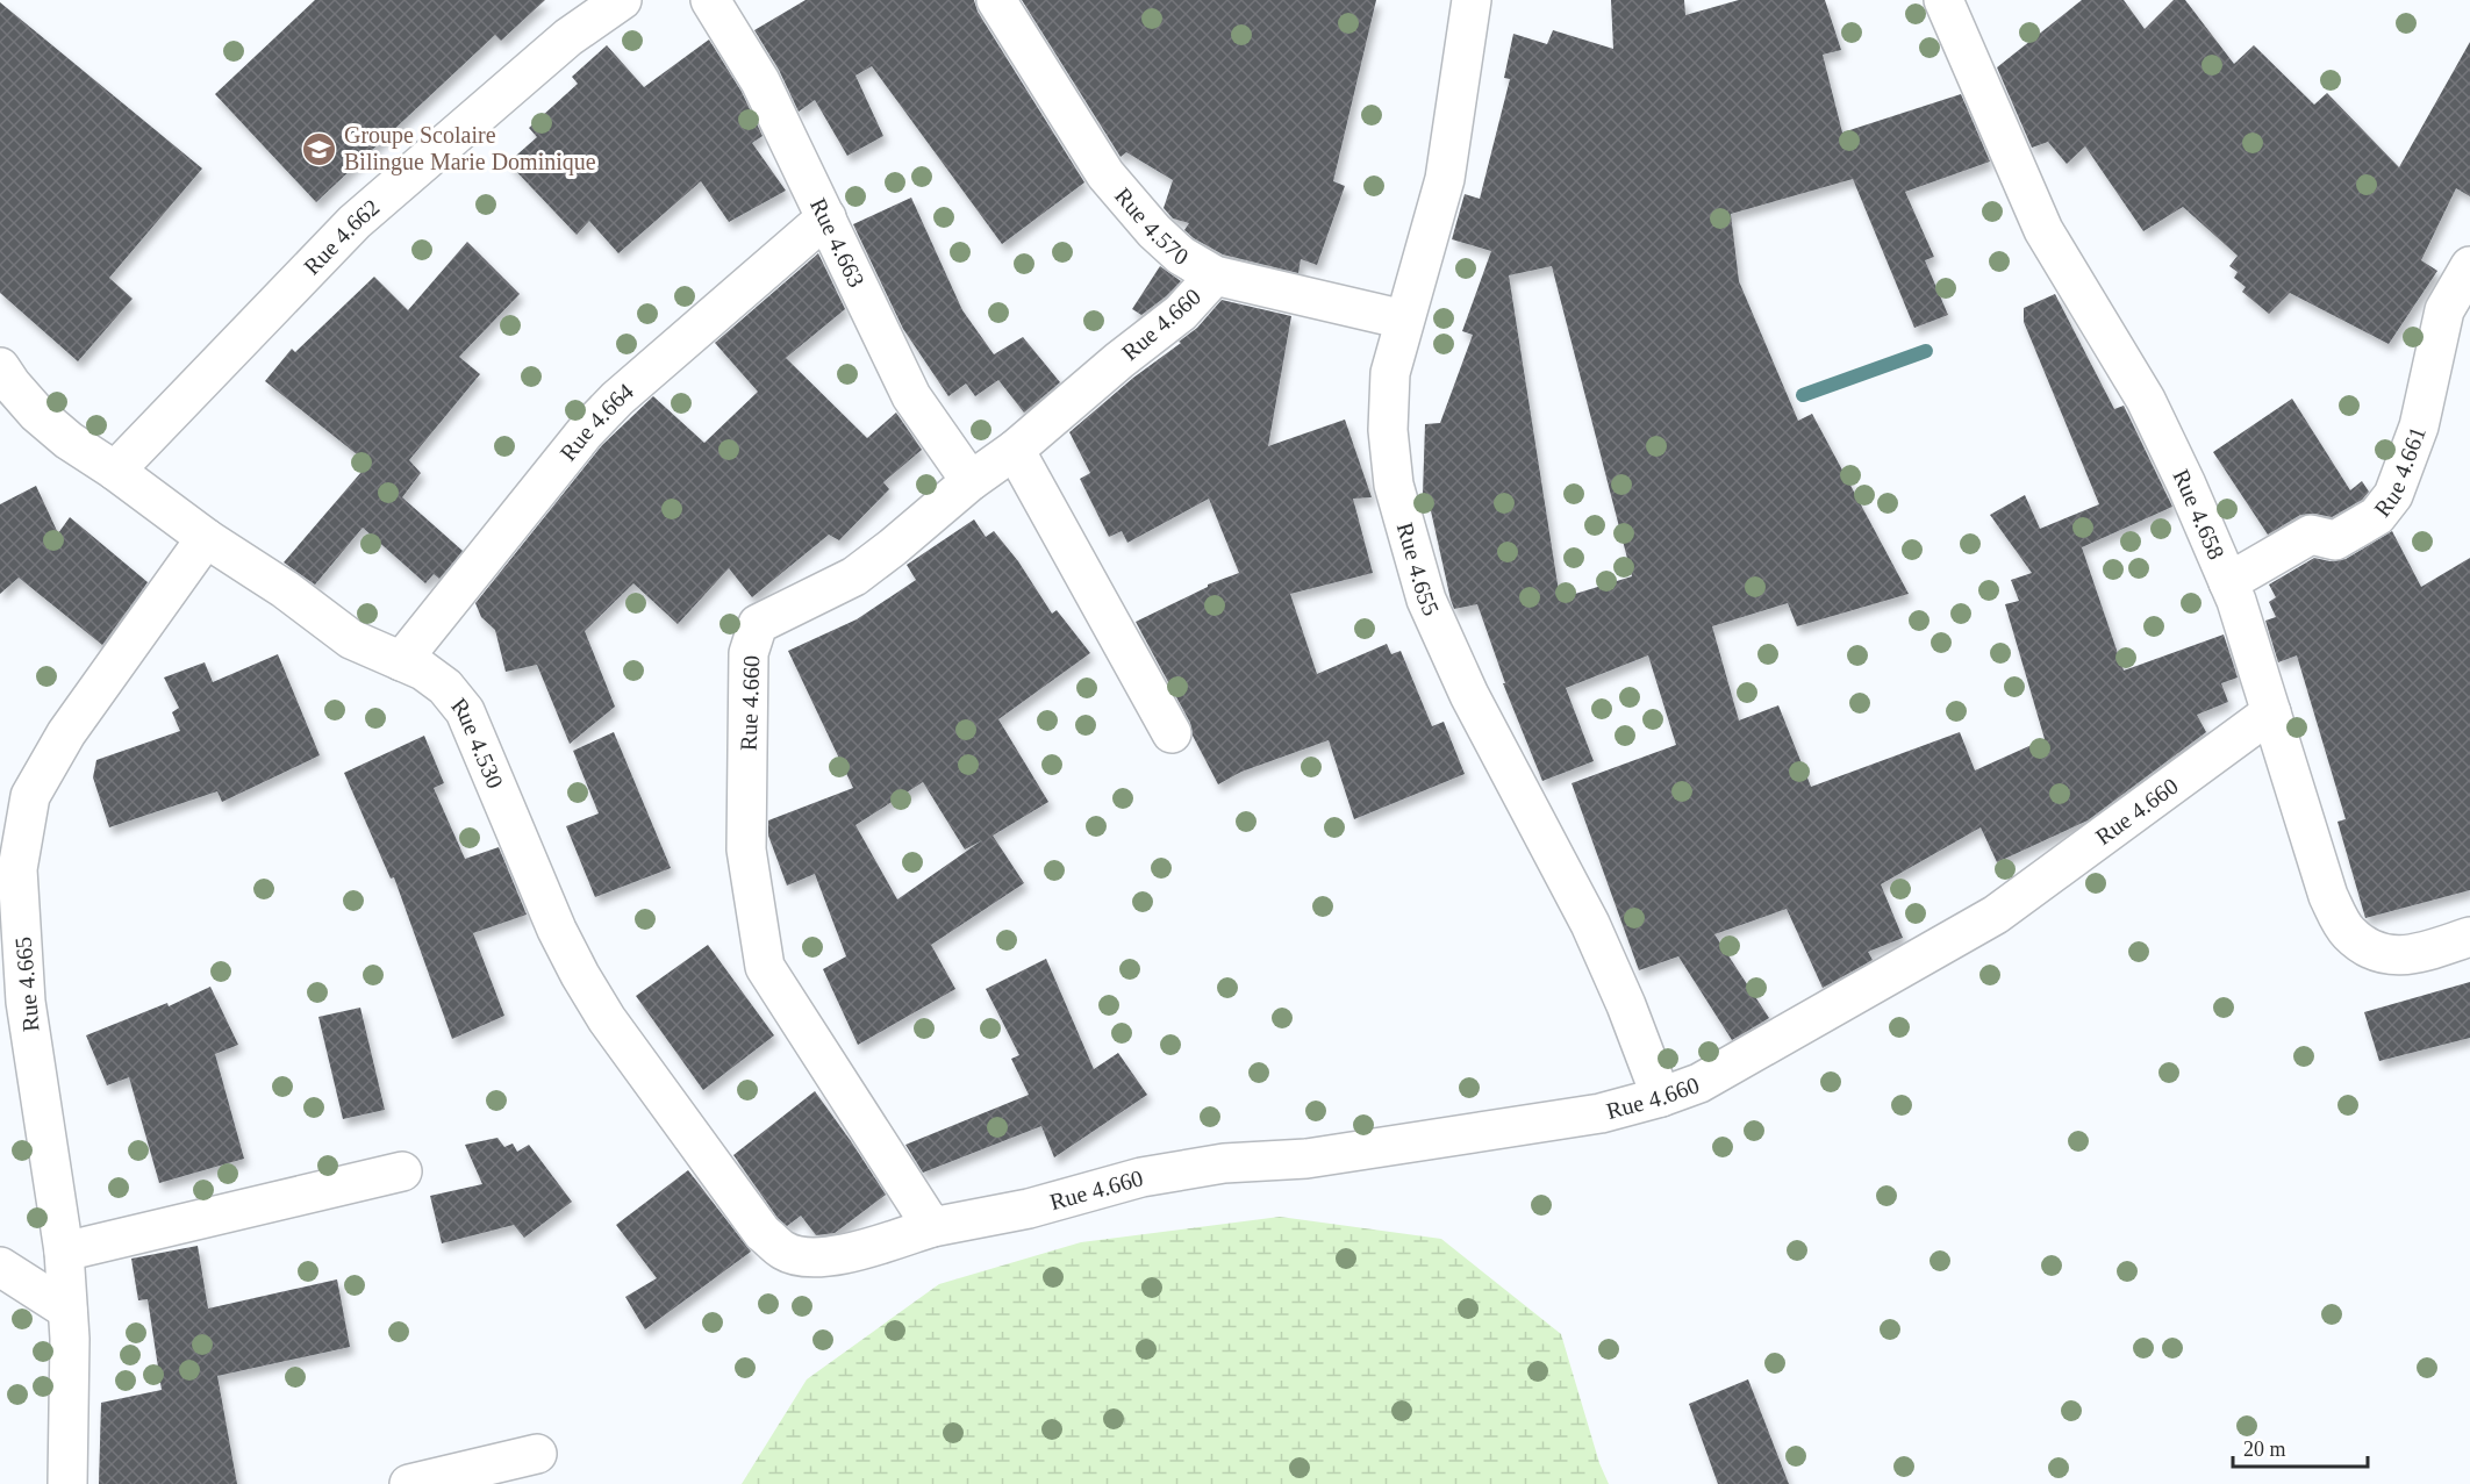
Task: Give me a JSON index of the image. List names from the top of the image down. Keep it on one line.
{"streets":{"street":["Rue 4.570","Rue 4.662","Rue 4.663","Rue 4.660","Rue 4.664","Rue 4.661","Rue 4.658","Rue 4.655","Rue 4.530","Rue 4.665"]},"crossings":[["Rue 4.570","Rue 4.660"],["Rue 4.570","Rue 4.655"],["Rue 4.662","Rue 4.530"],["Rue 4.663","Rue 4.660"],["Rue 4.663","Rue 4.664"],["Rue 4.660","Rue 4.658"],["Rue 4.660","Rue 4.655"],["Rue 4.660","Rue 4.530"],["Rue 4.664","Rue 4.530"],["Rue 4.661","Rue 4.658"],["Rue 4.530","Rue 4.665"]],"places":{"school or university":["Groupe Scolaire Bilingue Marie Dominique"]},"scale_bar":"20 m"}
